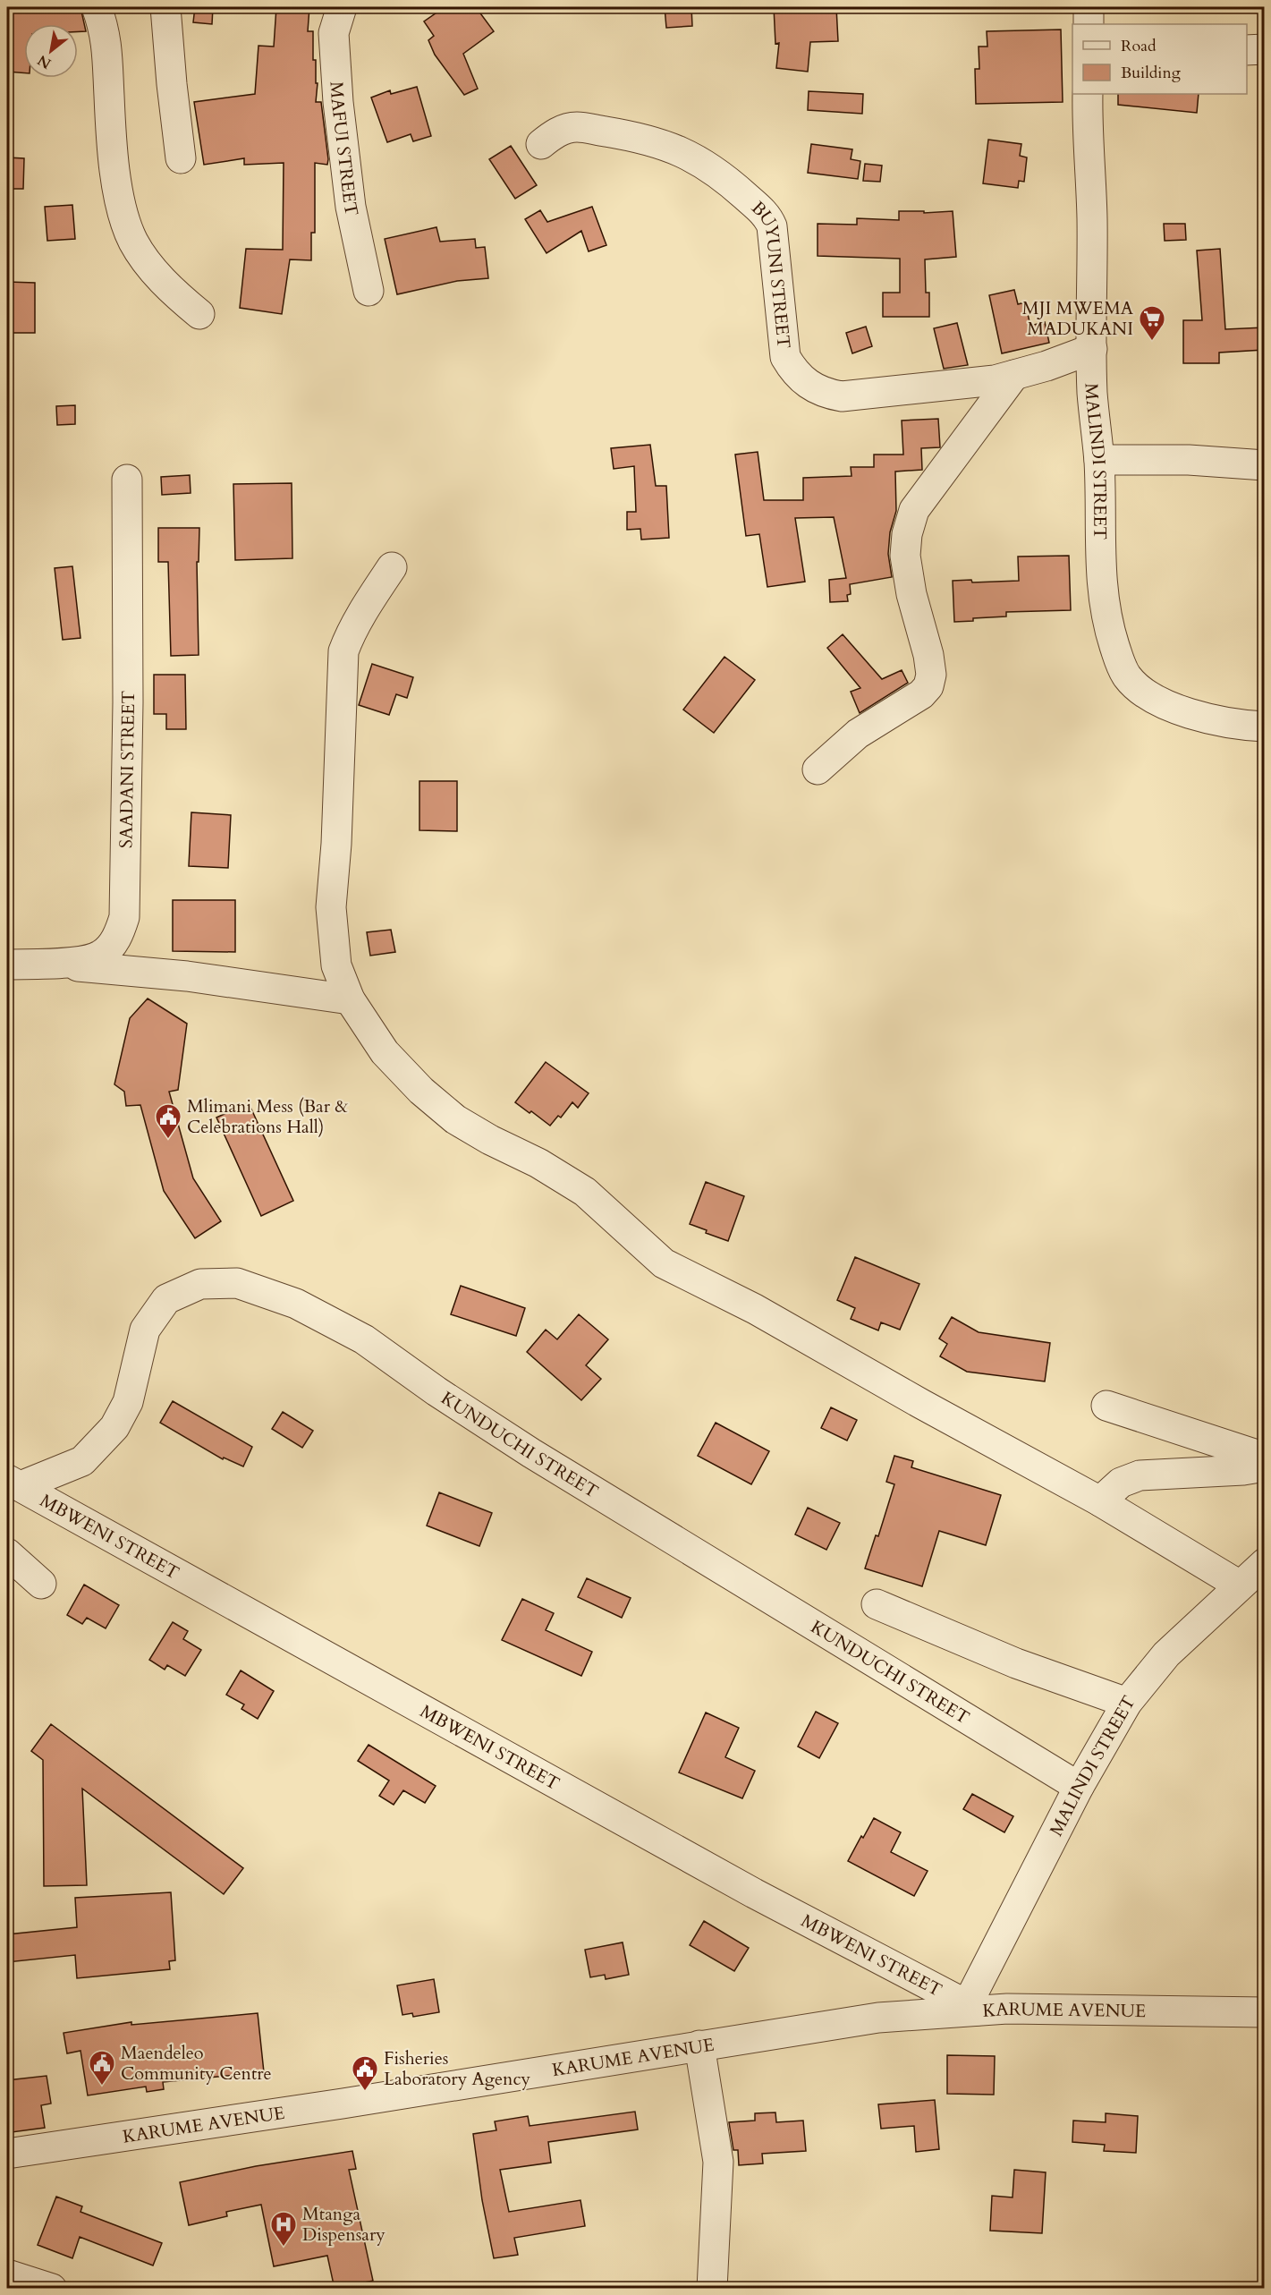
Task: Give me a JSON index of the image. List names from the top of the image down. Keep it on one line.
{"streets":{"street":["MAFUI STREET","BUYUNI STREET","MALINDI STREET","SAADANI STREET","KUNDUCHI STREET","MBWENI STREET","KARUME AVENUE"]},"crossings":[["BUYUNI STREET","MALINDI STREET"],["MALINDI STREET","KUNDUCHI STREET"],["MALINDI STREET","MBWENI STREET"],["MALINDI STREET","KARUME AVENUE"],["KUNDUCHI STREET","MBWENI STREET"],["MBWENI STREET","KARUME AVENUE"]],"places":{"supermarket":["MJI MWEMA MADUKANI"],"public building":["Mlimani Mess (Bar & Celebrations Hall)","Maendeleo Community Centre","Fisheries Laboratory Agency"],"hospital":["Mtanga Dispensary"]},"legend":["Road","Building"],"north":"bottom left"}
